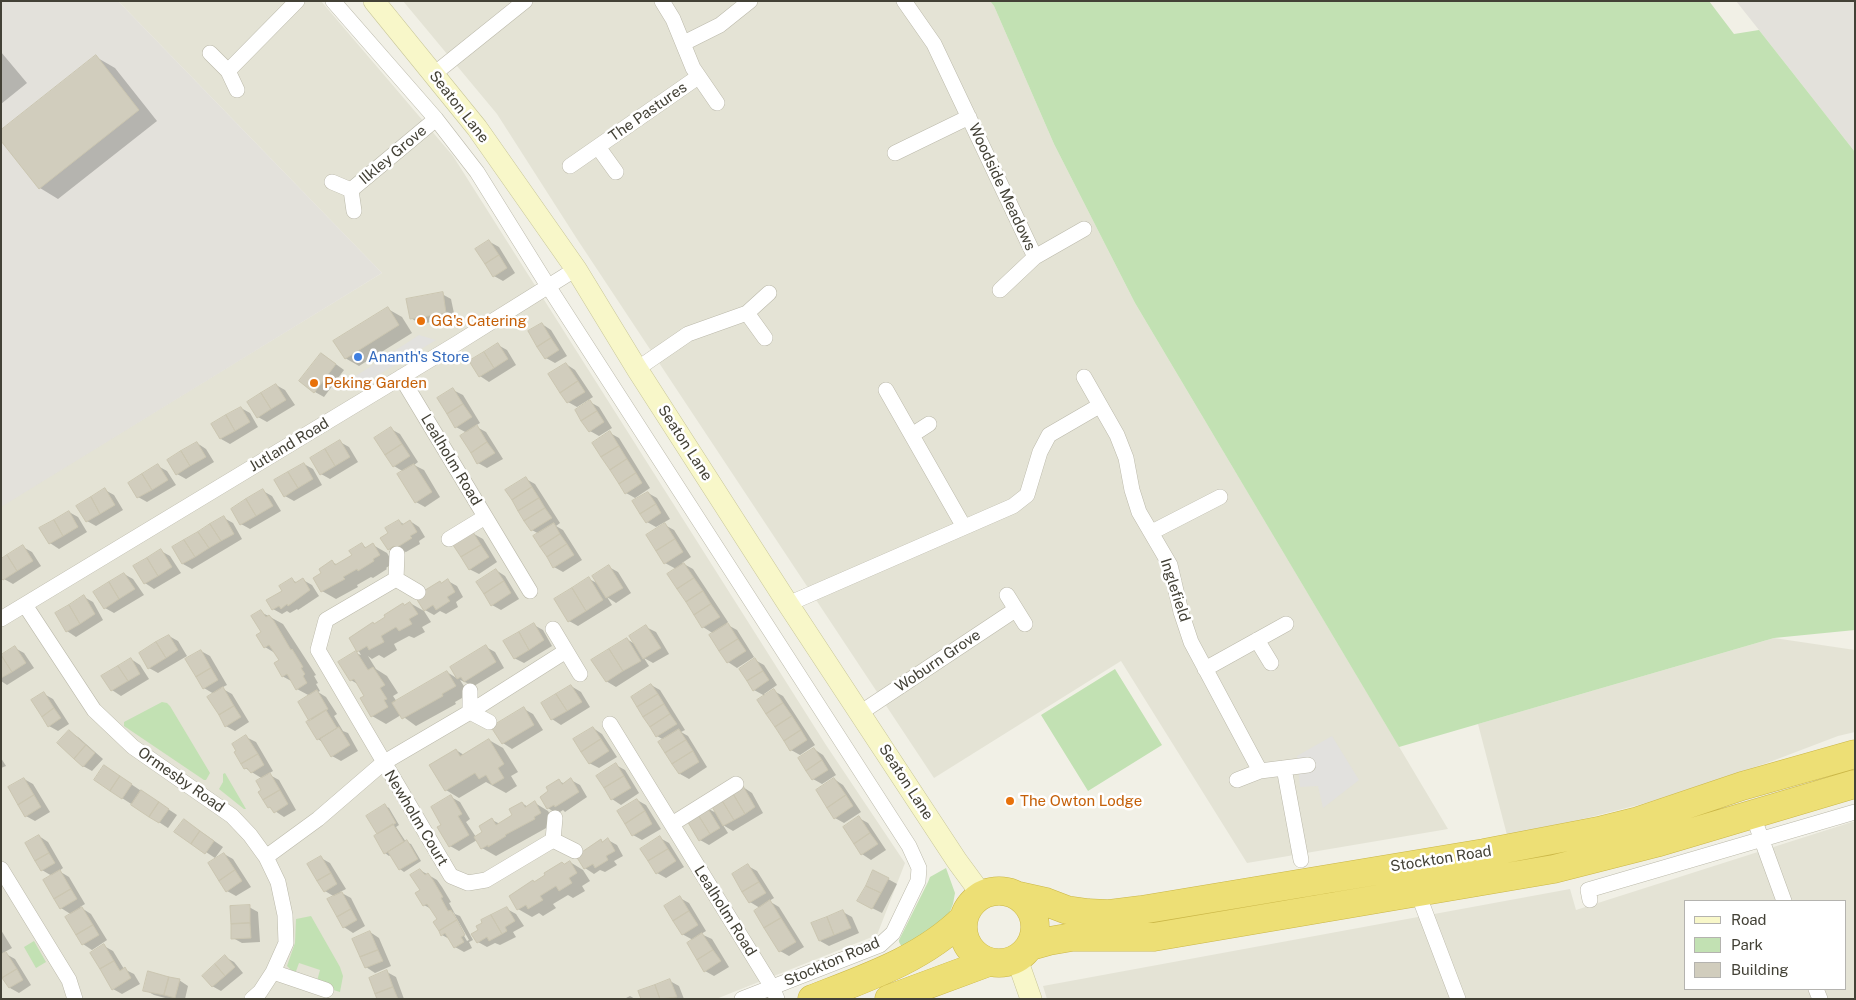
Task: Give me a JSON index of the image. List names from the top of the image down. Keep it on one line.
{"streets":{"highway":["Stockton Road"],"main road":["Seaton Lane"],"street":["The Pastures","Ilkley Grove","Woodside Meadows","Jutland Road","Lealholm Road","Inglefield","Woburn Grove","Ormesby Road","Newholm Court"]},"crossings":[["Seaton Lane","Ilkley Grove"],["Seaton Lane","Jutland Road"],["Seaton Lane","Woburn Grove"],["Seaton Lane","Stockton Road"],["Jutland Road","Lealholm Road"],["Jutland Road","Ormesby Road"],["Lealholm Road","Stockton Road"],["Ormesby Road","Newholm Court"]],"places":["GG's Catering","Ananth's Store","Peking Garden","The Owton Lodge"],"legend":["Road","Park","Building"]}
